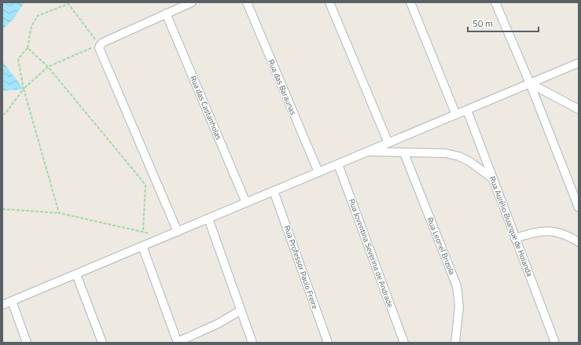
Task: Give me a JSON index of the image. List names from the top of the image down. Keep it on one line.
{"streets":{"street":["Rua das Baraunas","Rua das Castanholas","Rua Aurélio Buarque de Holanda","Rua Leonel Brizola","Rua Joventina Severina de Andrade","Rua Professor Paulo Freire"]},"scale_bar":"50 m"}
